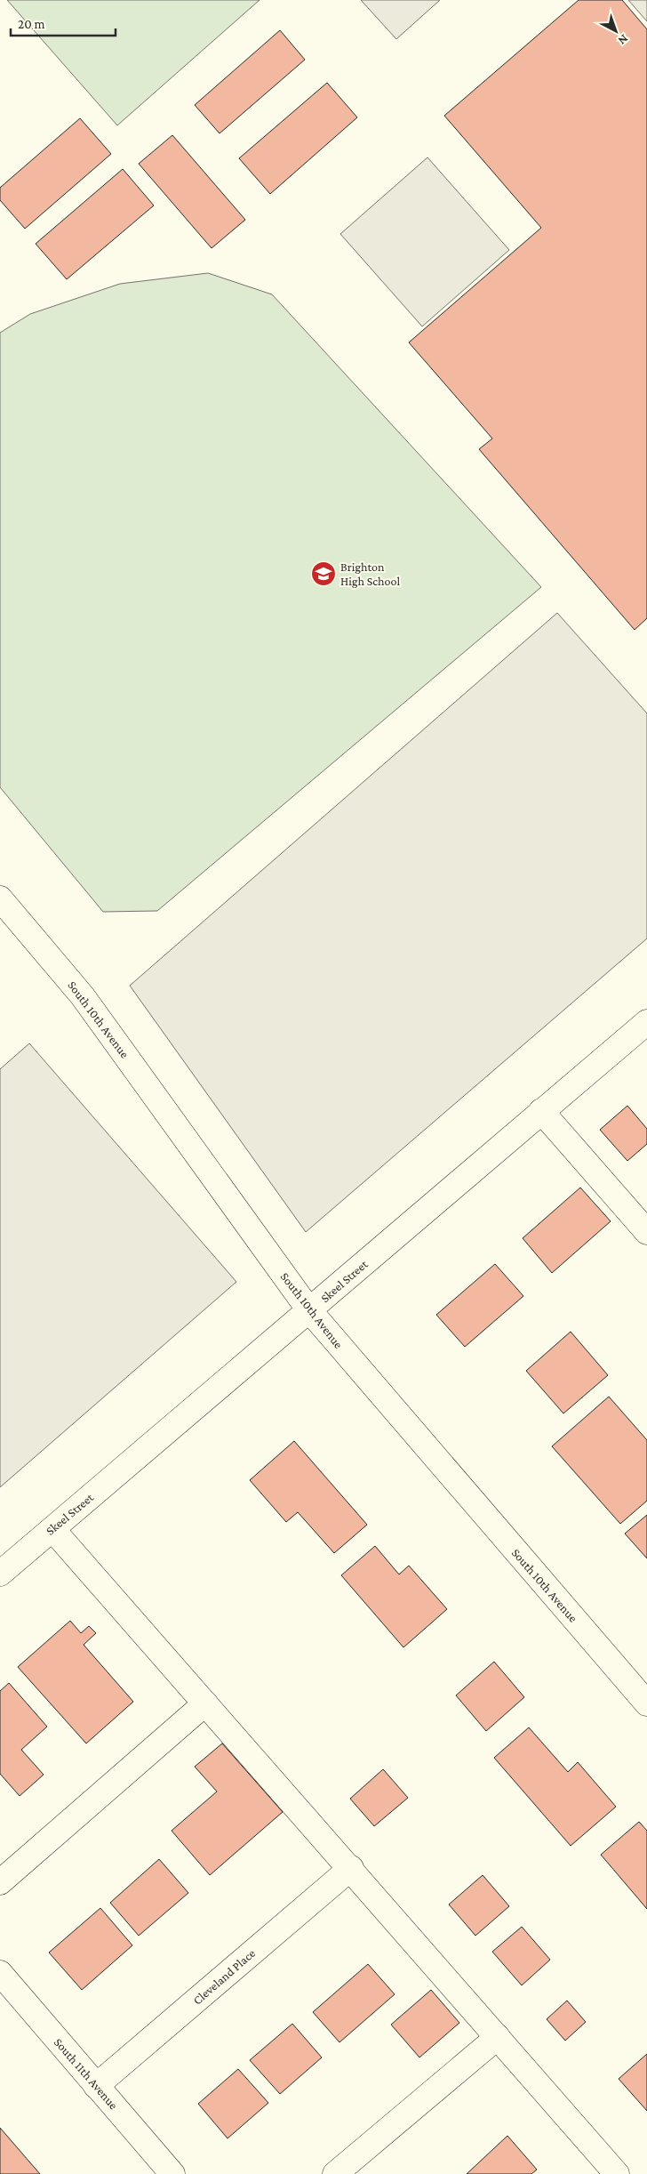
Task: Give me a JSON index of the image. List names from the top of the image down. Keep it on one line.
{"streets":{"street":["South 10th Avenue","Skeel Street","Cleveland Place","South 11th Avenue"]},"crossings":[["South 10th Avenue","Skeel Street"],["Cleveland Place","South 11th Avenue"]],"places":{"school or university":["Brighton High School"]},"scale_bar":"20 m","north":"bottom right"}
